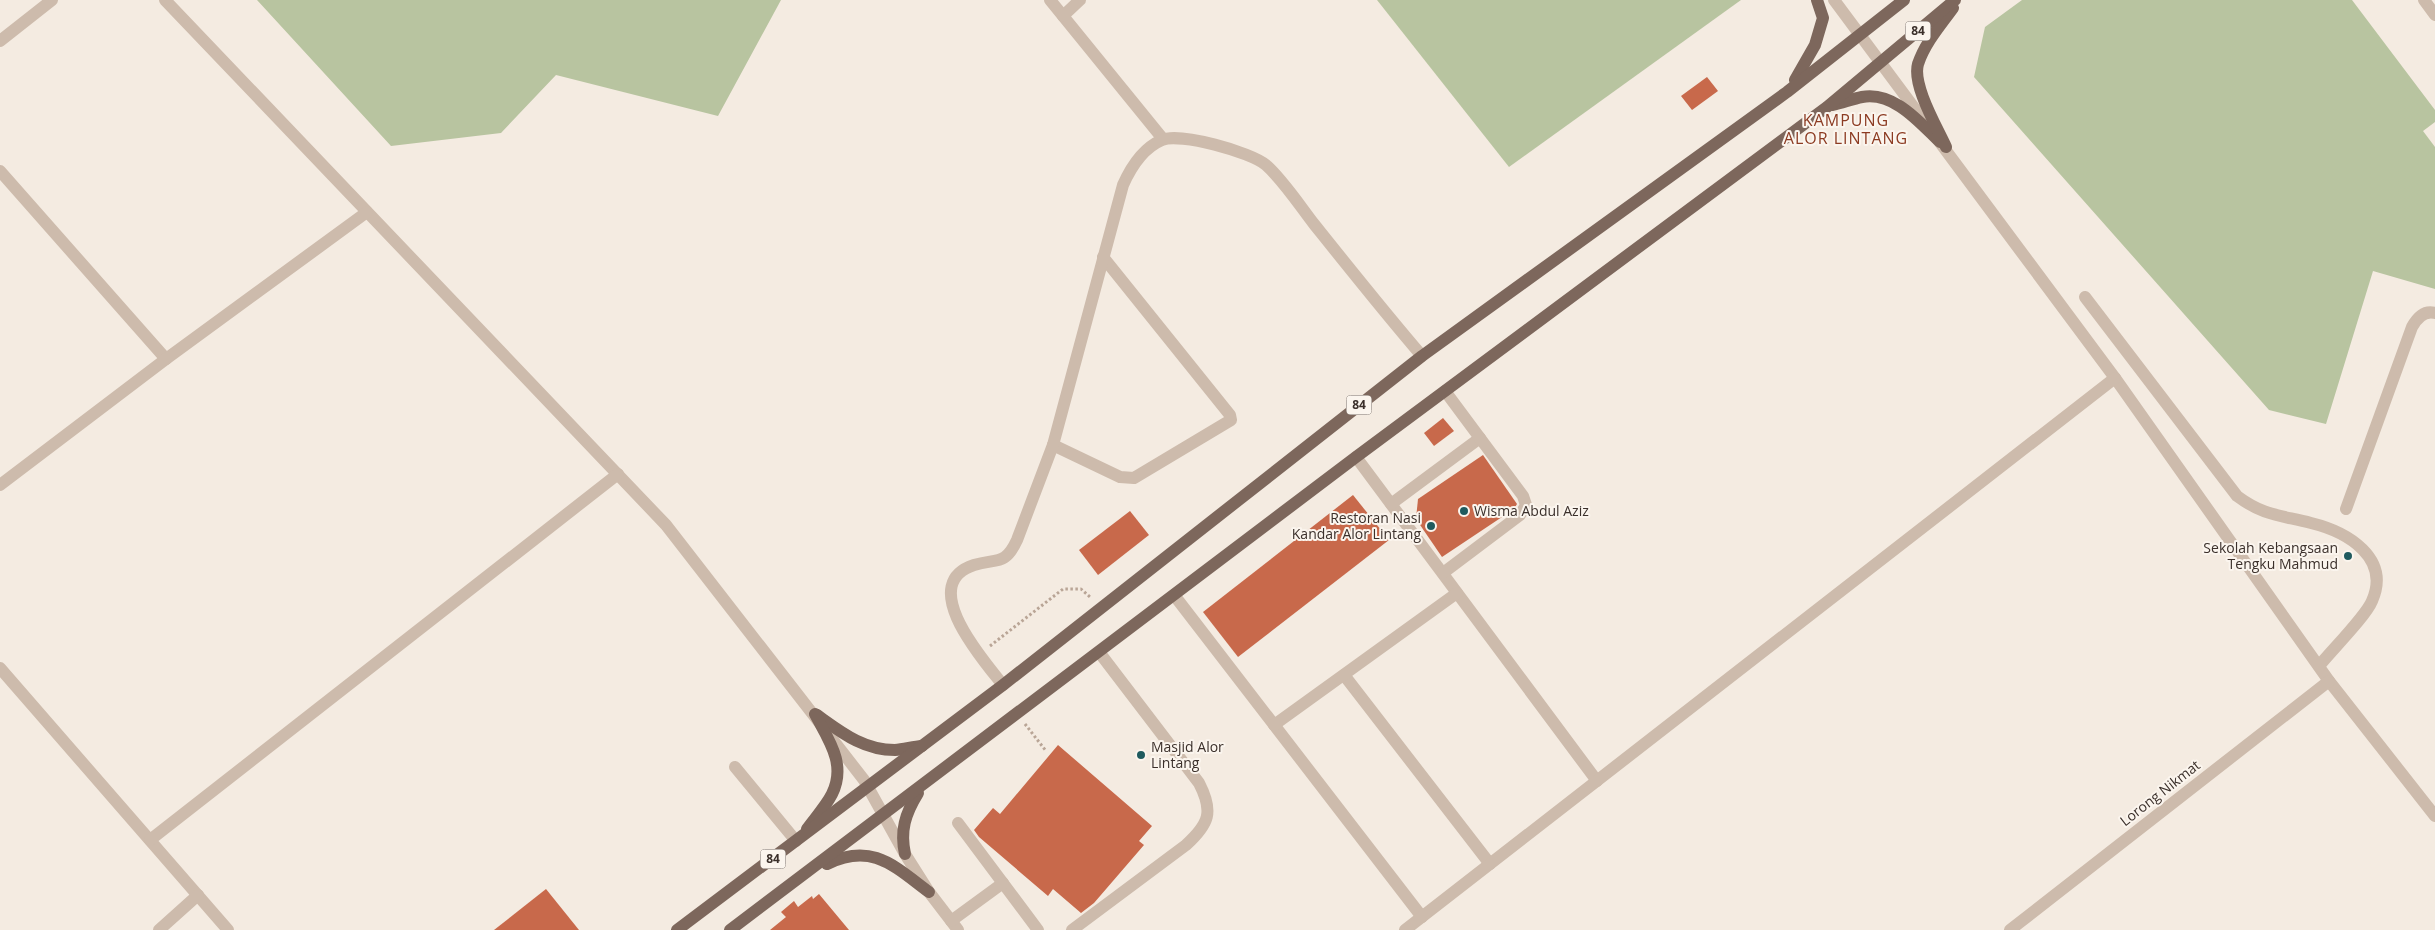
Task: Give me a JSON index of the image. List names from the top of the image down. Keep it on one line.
{"streets":{"main road":["84"],"street":["Lorong Nikmat"]},"districts":["KAMPUNG ALOR LINTANG"],"places":["Wisma Abdul Aziz","Restoran Nasi Kandar Alor Lintang","Sekolah Kebangsaan Tengku Mahmud","Masjid Alor Lintang"]}
